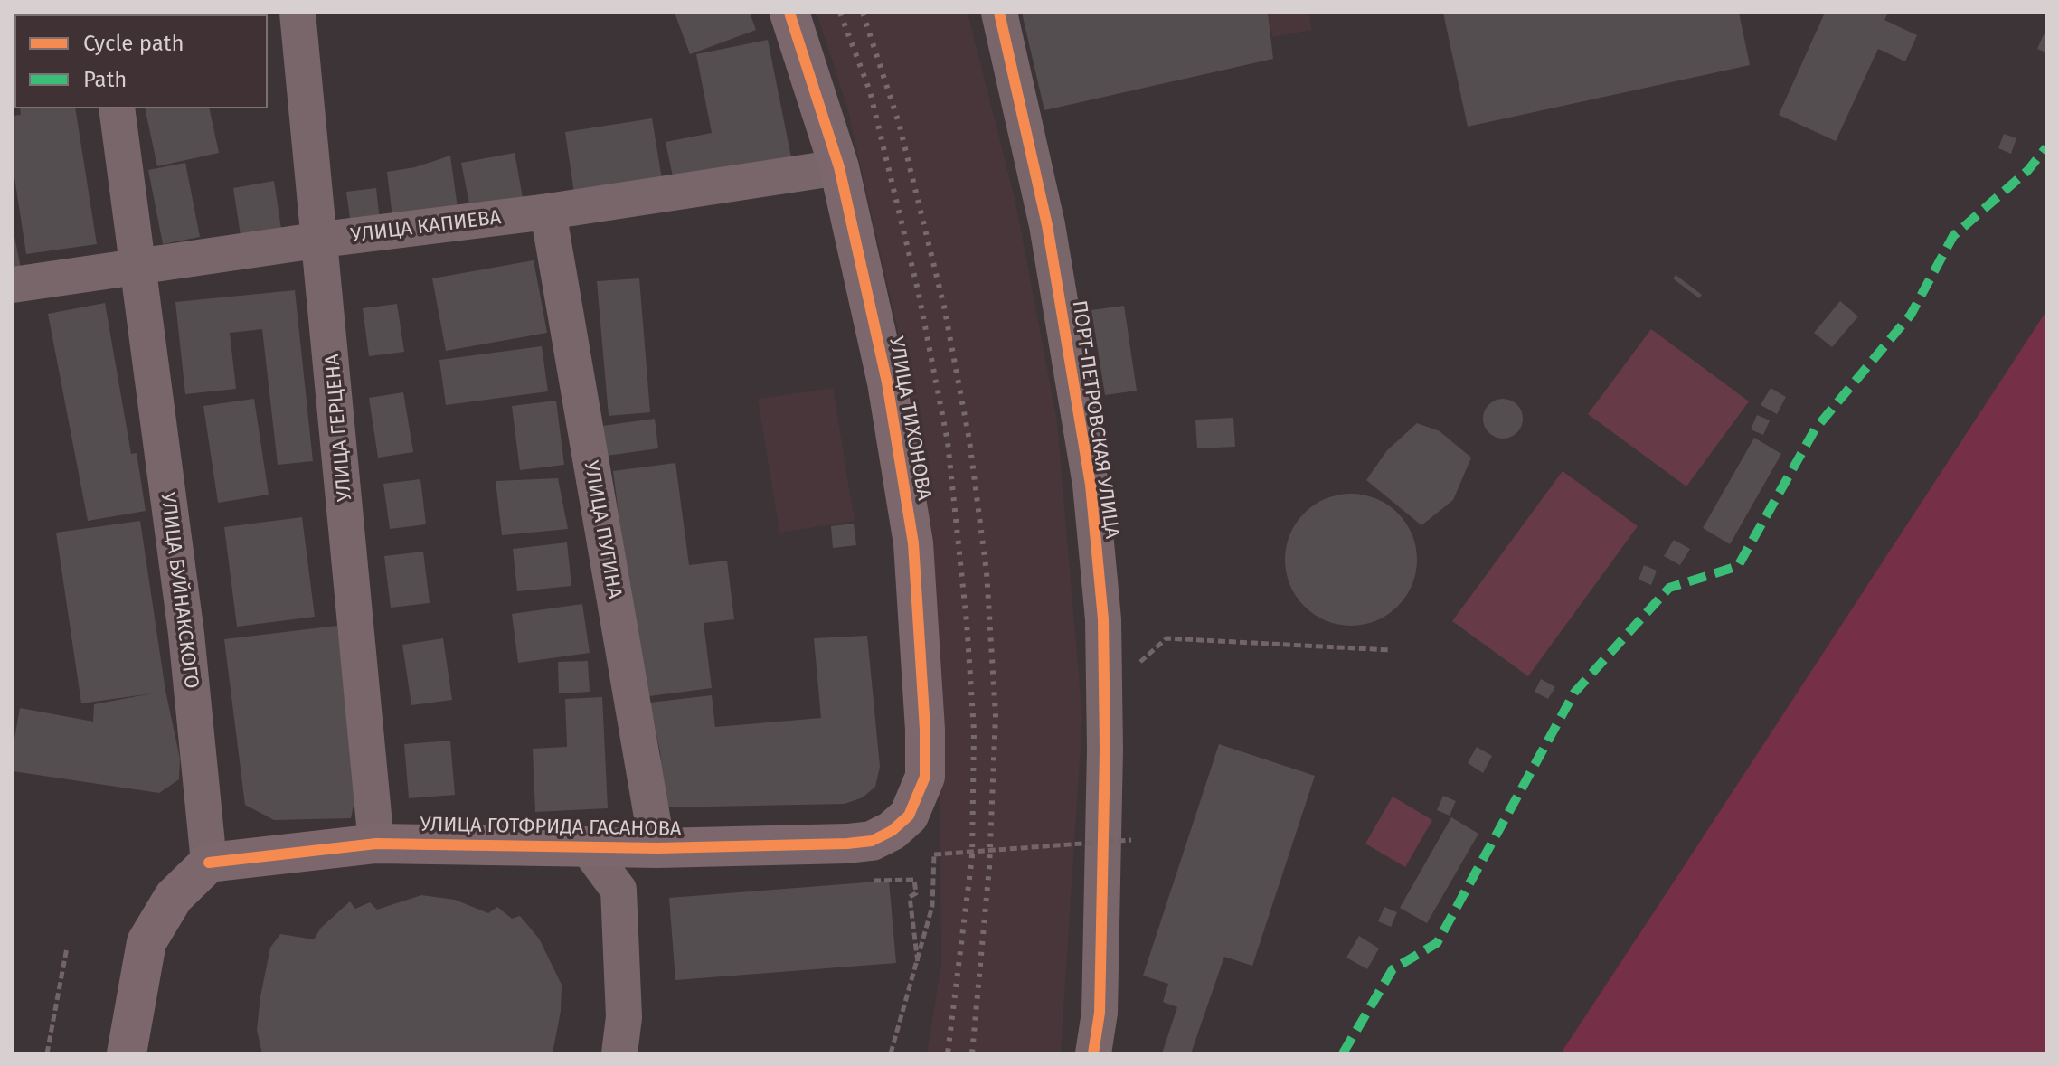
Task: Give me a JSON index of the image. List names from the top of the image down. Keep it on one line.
{"streets":{"street":["УЛИЦА КАПИЕВА","УЛИЦА ТИХОНОВА","ПОРТ-ПЕТРОВСКАЯ УЛИЦА","УЛИЦА ГЕРЦЕНА","УЛИЦА ПУГИНА","УЛИЦА БУЙНАКСКОГО","УЛИЦА ГОТФРИДА ГАСАНОВА"]},"crossings":[["УЛИЦА КАПИЕВА","УЛИЦА ТИХОНОВА"],["УЛИЦА КАПИЕВА","УЛИЦА ГЕРЦЕНА"],["УЛИЦА КАПИЕВА","УЛИЦА ПУГИНА"],["УЛИЦА КАПИЕВА","УЛИЦА БУЙНАКСКОГО"],["УЛИЦА ТИХОНОВА","УЛИЦА ГОТФРИДА ГАСАНОВА"],["УЛИЦА ГЕРЦЕНА","УЛИЦА ГОТФРИДА ГАСАНОВА"],["УЛИЦА ПУГИНА","УЛИЦА ГОТФРИДА ГАСАНОВА"],["УЛИЦА БУЙНАКСКОГО","УЛИЦА ГОТФРИДА ГАСАНОВА"]],"legend":["Cycle path","Path"]}
